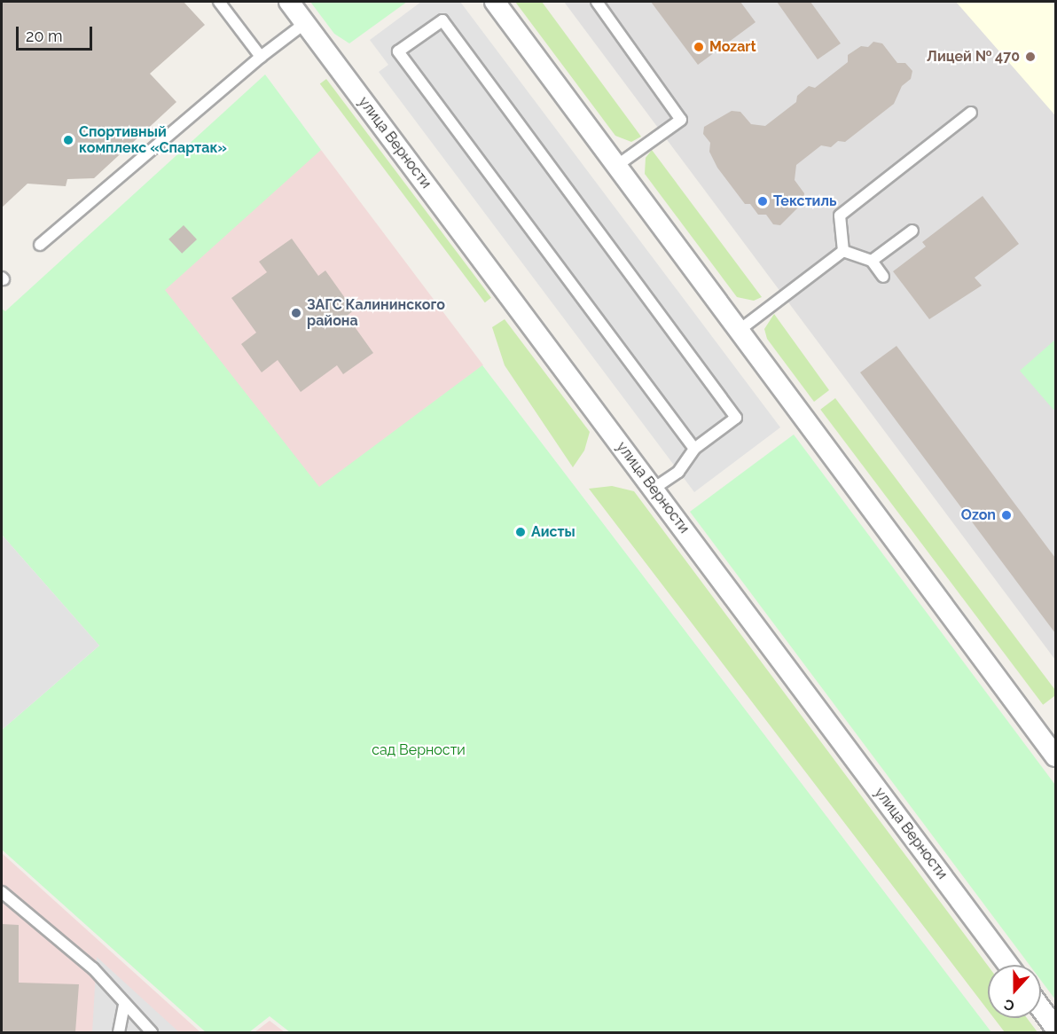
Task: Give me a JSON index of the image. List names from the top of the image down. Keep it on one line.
{"streets":{"street":["улица Верности"]},"parks":["сад Верности"],"places":["Mozart","Лицей № 470","Спортивный комплекс «Спартак»","Текстиль","ЗАГС Калининского района","Ozon","Аисты"],"scale_bar":"20 m","north":"bottom"}
